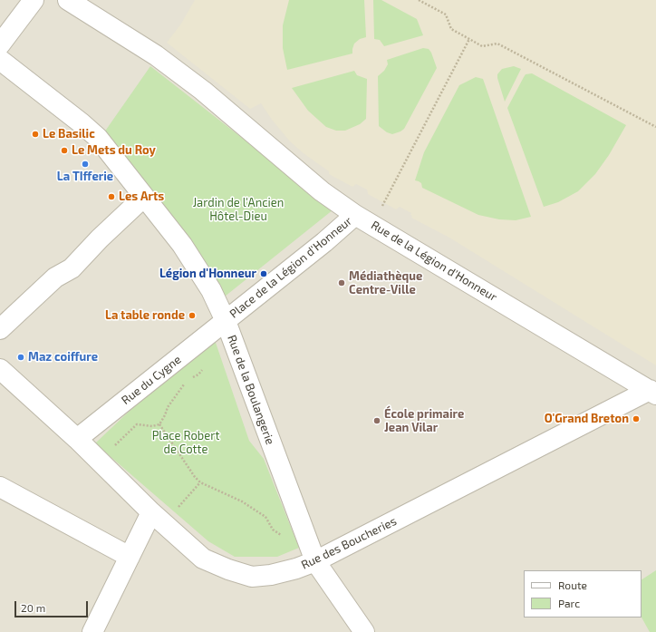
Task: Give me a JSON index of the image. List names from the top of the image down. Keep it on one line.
{"streets":{"street":["Rue de la Légion d'Honneur","Place de la Légion d'Honneur","Rue du Cygne","Rue de la Boulangerie","Rue des Boucheries"]},"crossings":[["Rue de la Légion d'Honneur","Place de la Légion d'Honneur"],["Rue de la Légion d'Honneur","Rue des Boucheries"],["Place de la Légion d'Honneur","Rue du Cygne"],["Place de la Légion d'Honneur","Rue de la Boulangerie"],["Rue du Cygne","Rue de la Boulangerie"],["Rue de la Boulangerie","Rue des Boucheries"]],"parks":["Jardin de l'Ancien Hôtel-Dieu","Place Robert de Cotte"],"places":["Le Basilic","Le Mets du Roy","La TIfferie","Les Arts","Légion d'Honneur","Médiathèque Centre-Ville","La table ronde","Maz coiffure","O'Grand Breton","École primaire Jean Vilar"],"legend":["Route","Parc"],"scale_bar":"20 m"}
